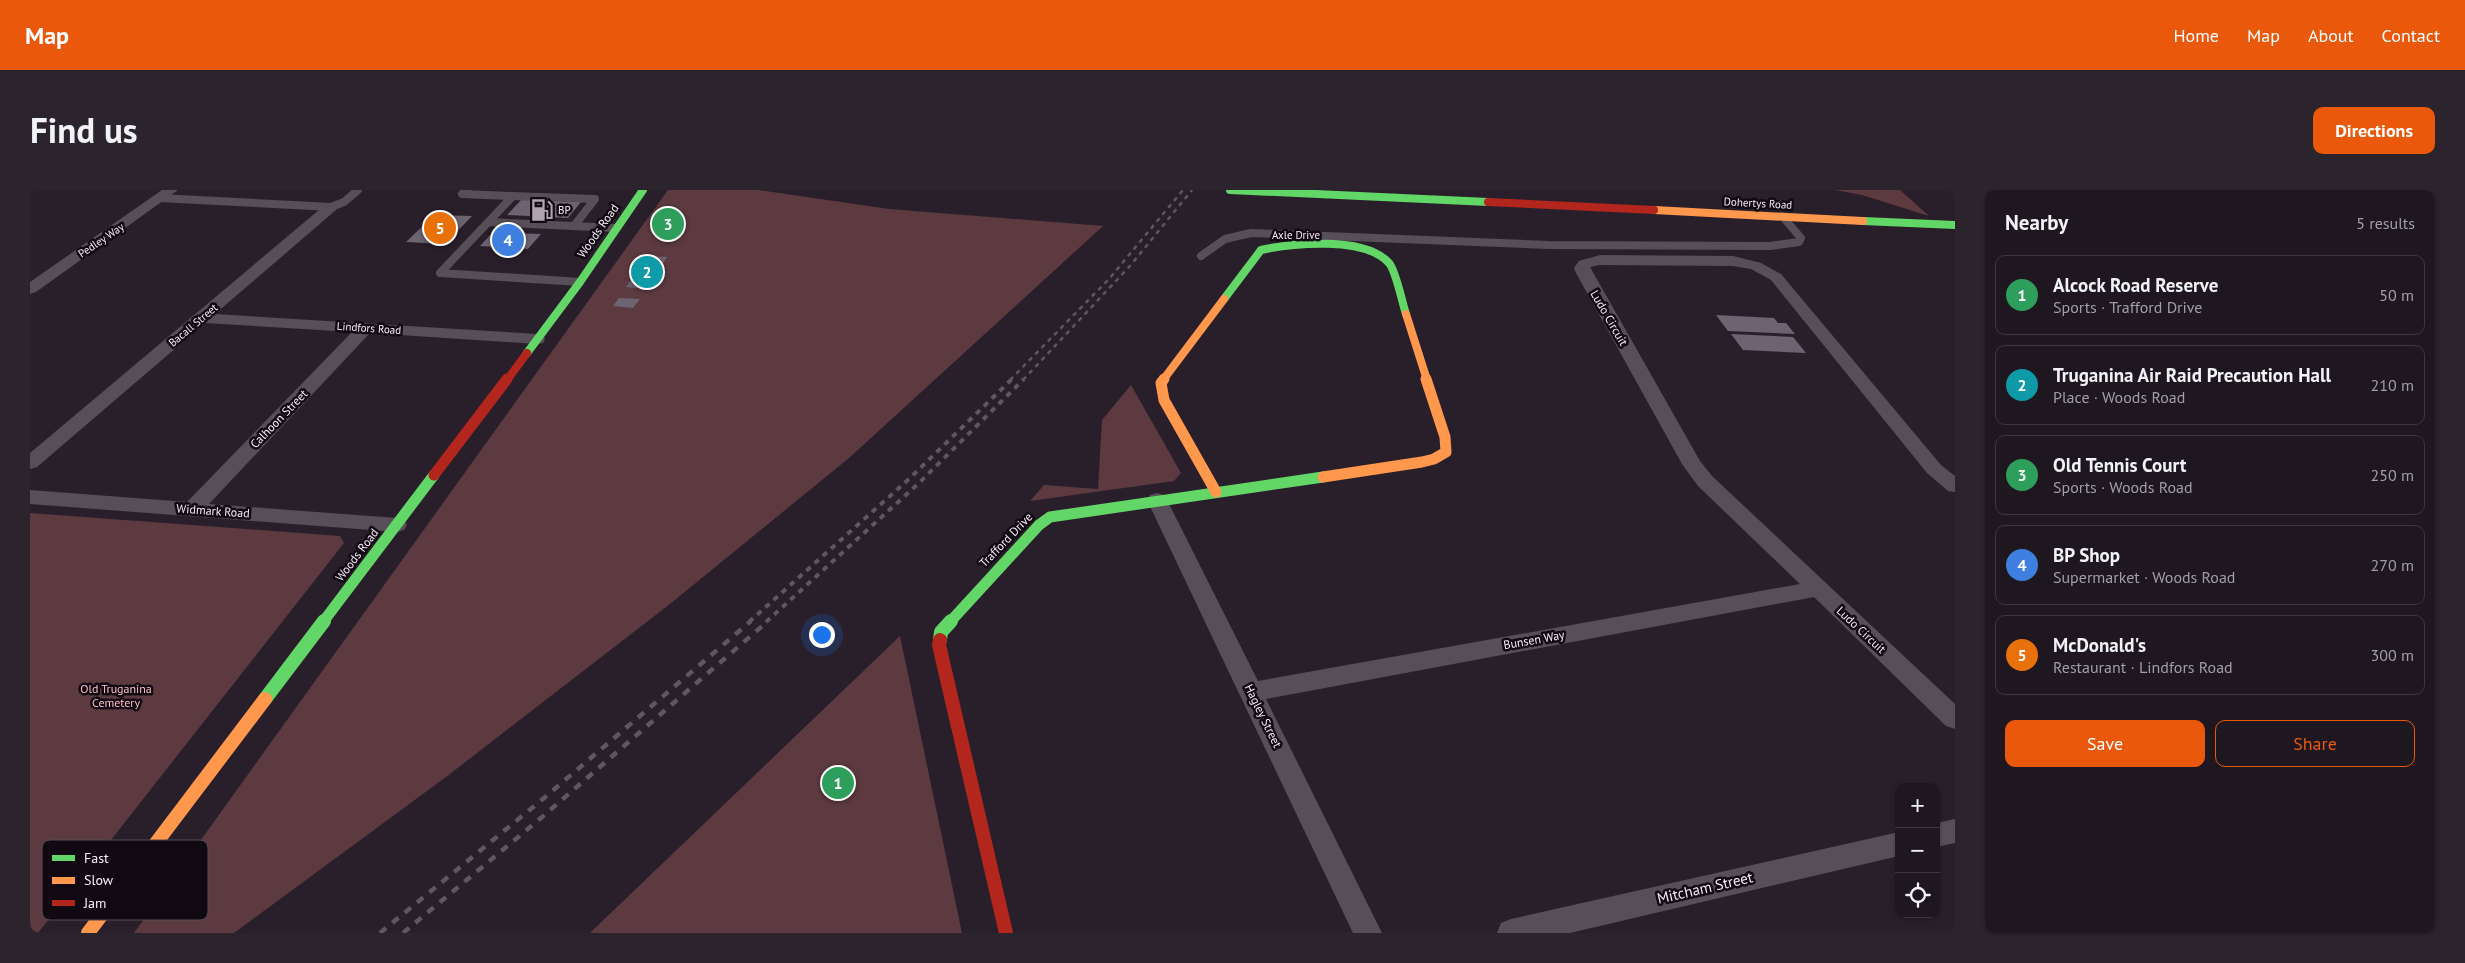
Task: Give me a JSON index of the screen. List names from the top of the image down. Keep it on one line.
{"streets":{"street":["Dohertys Road","Woods Road","Axle Drive","Pedley Way","Ludo Circuit","Bacall Street","Lindfors Road","Calhoon Street","Widmark Road","Trafford Drive","Bunsen Way","Hagley Street","Mitcham Street"]},"crossings":[["Woods Road","Lindfors Road"],["Woods Road","Widmark Road"],["Axle Drive","Trafford Drive"],["Ludo Circuit","Bunsen Way"],["Bacall Street","Lindfors Road"],["Lindfors Road","Calhoon Street"],["Calhoon Street","Widmark Road"],["Trafford Drive","Hagley Street"],["Bunsen Way","Hagley Street"]],"parks":["Old Truganina Cemetery"],"places":{"fuel station":["BP"]},"legend":["Fast","Slow","Jam"],"page":{"header":"Map","nav":["Home","Map","About","Contact"],"title":"Find us","buttons":["Directions",["Save","Share"]],"heading":["Nearby","5 results"],"pins":["3","5","4","2","1"],"list":[{"mark":"1","name":"Alcock Road Reserve","note":"Sports · Trafford Drive","value":"50 m"},{"mark":"2","name":"Truganina Air Raid Precaution Hall","note":"Place · Woods Road","value":"210 m"},{"mark":"3","name":"Old Tennis Court","note":"Sports · Woods Road","value":"250 m"},{"mark":"4","name":"BP Shop","note":"Supermarket · Woods Road","value":"270 m"},{"mark":"5","name":"McDonald's","note":"Restaurant · Lindfors Road","value":"300 m"}],"map_buttons":["+","−"]}}
